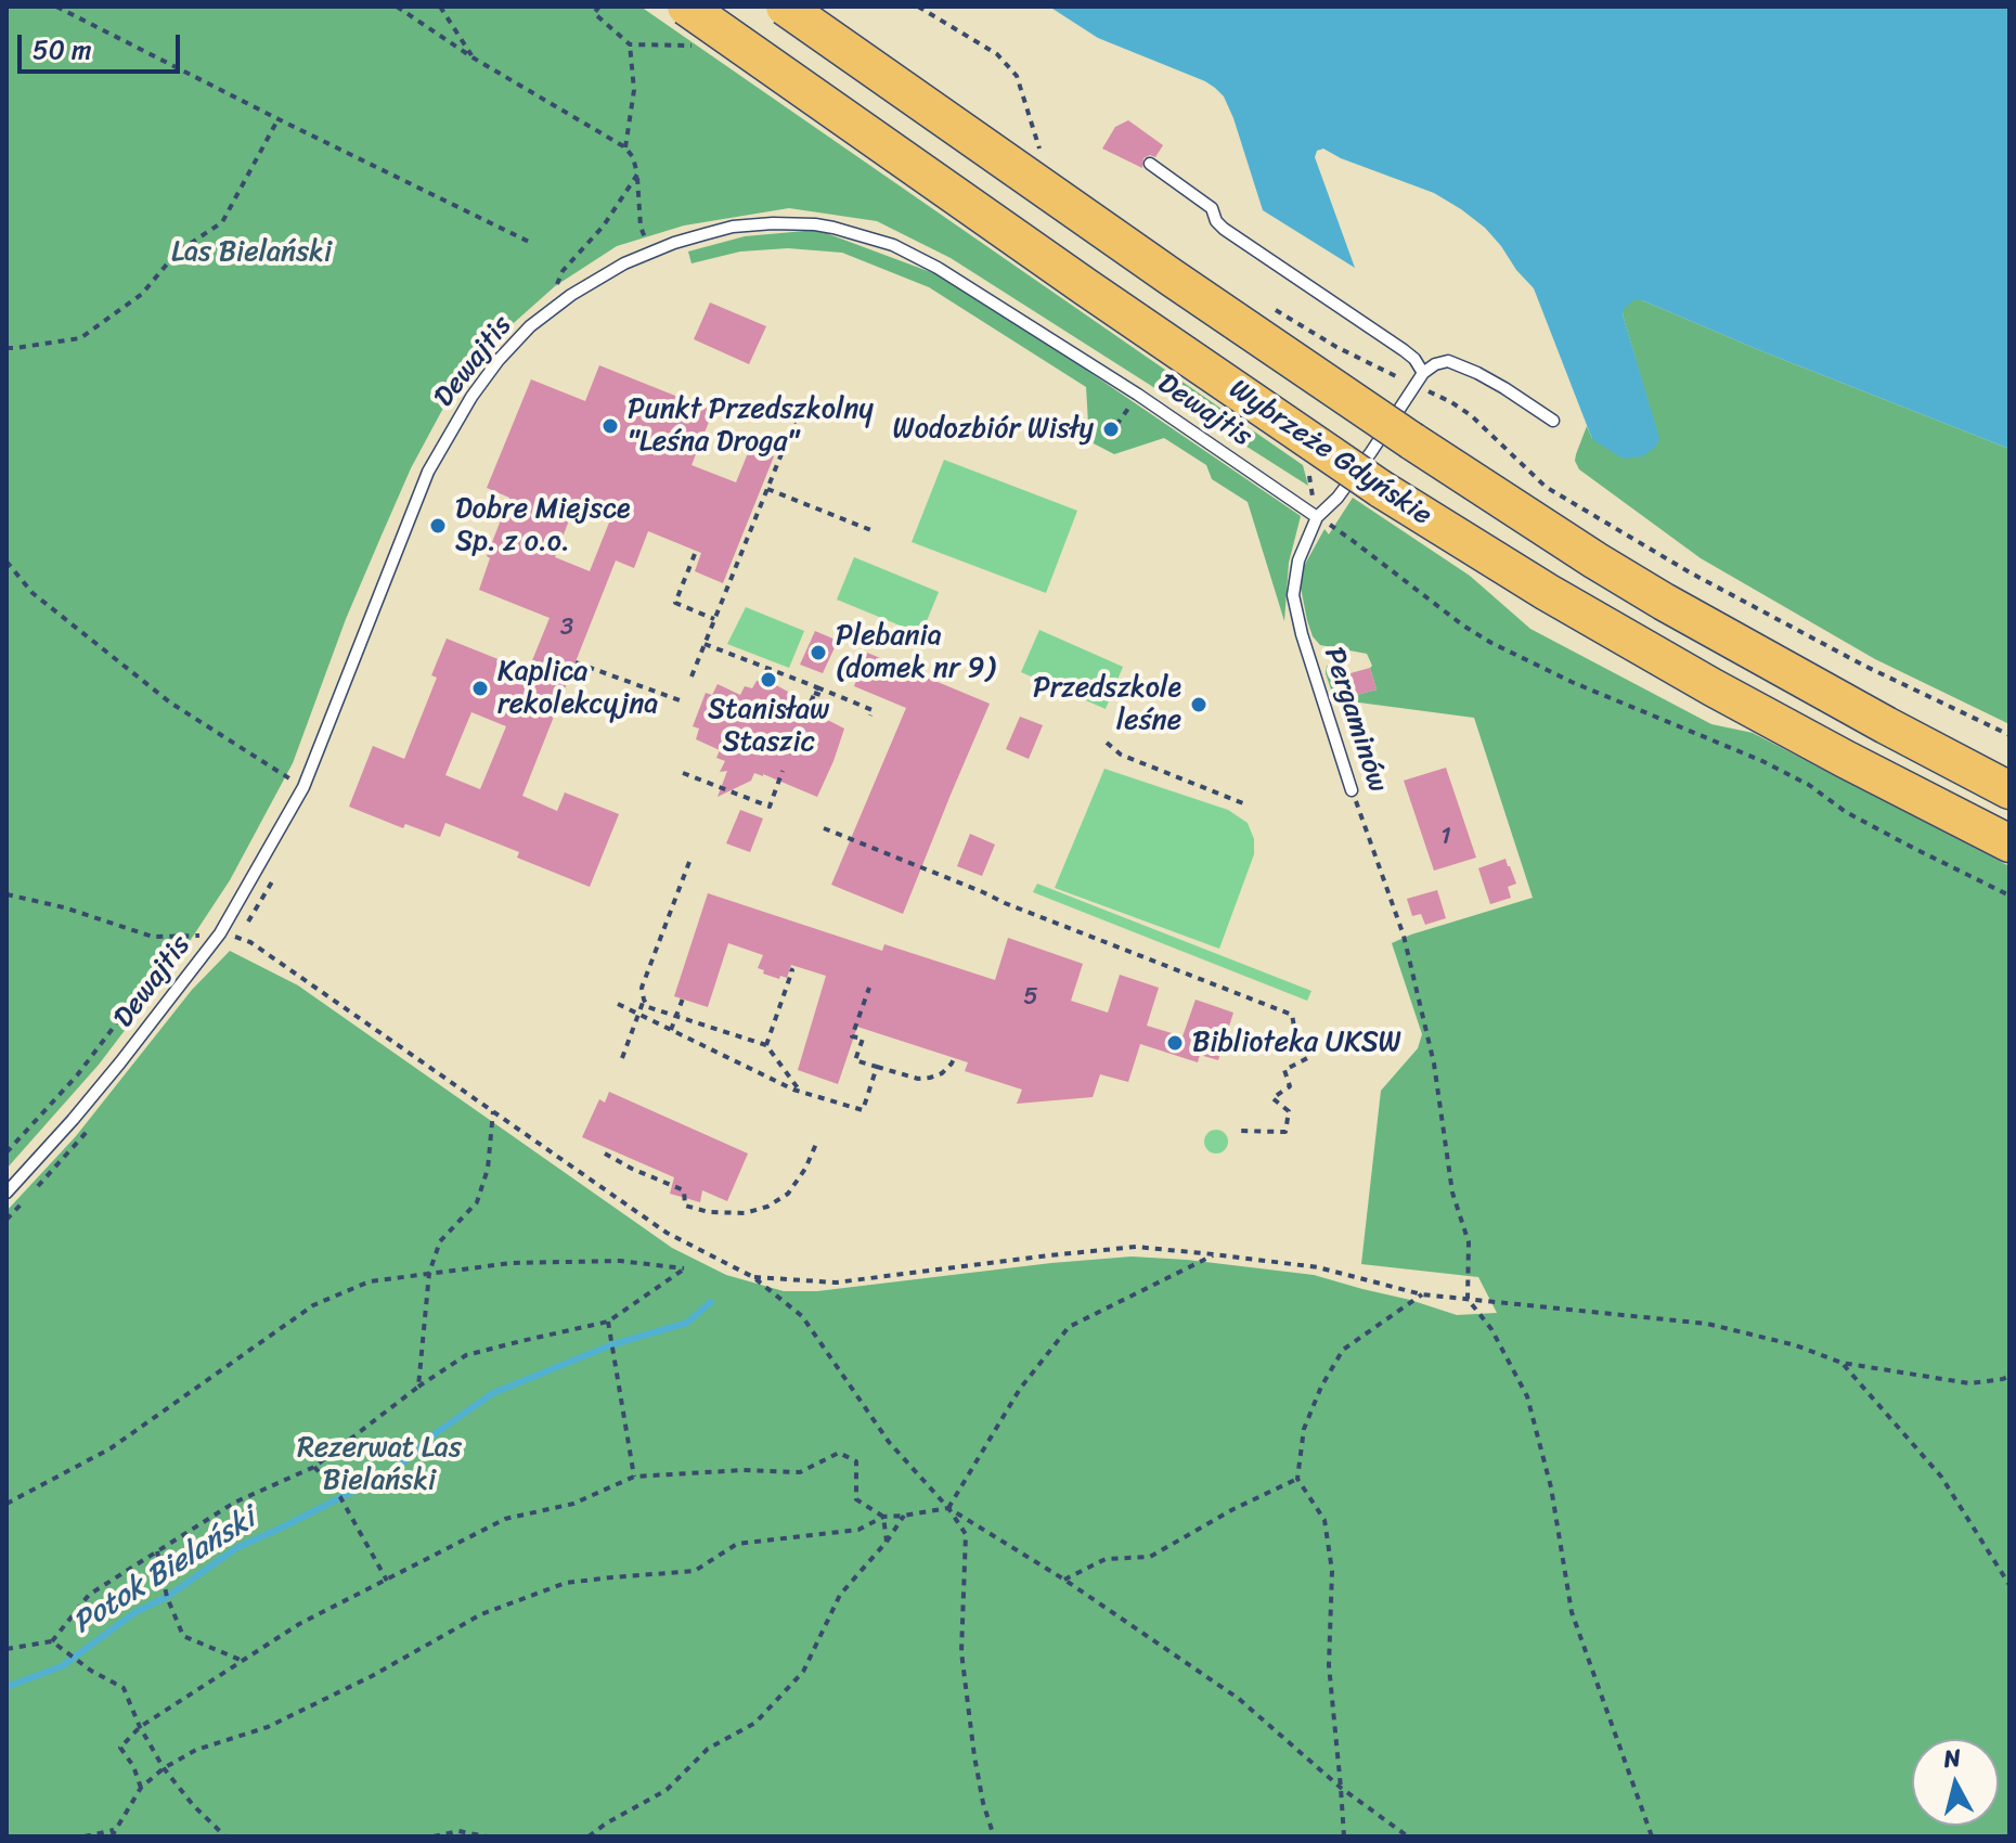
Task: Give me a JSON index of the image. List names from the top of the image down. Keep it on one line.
{"streets":{"highway":["Wybrzeże Gdyńskie"],"lane":["Dewajtis","Pergaminów"]},"crossings":[["Dewajtis","Pergaminów"]],"water":["Potok Bielański"],"parks":["Las Bielański","Rezerwat Las Bielański"],"places":["Punkt Przedszkolny \"Leśna Droga\"","Wodozbiór Wisły","Dobre Miejsce Sp. z o.o.","Plebania (domek nr 9)","Stanisław Staszic","Kaplica rekolekcyjna","Przedszkole leśne","Biblioteka UKSW"],"house_numbers":["3","1","5"],"scale_bar":"50 m","north":"top"}
